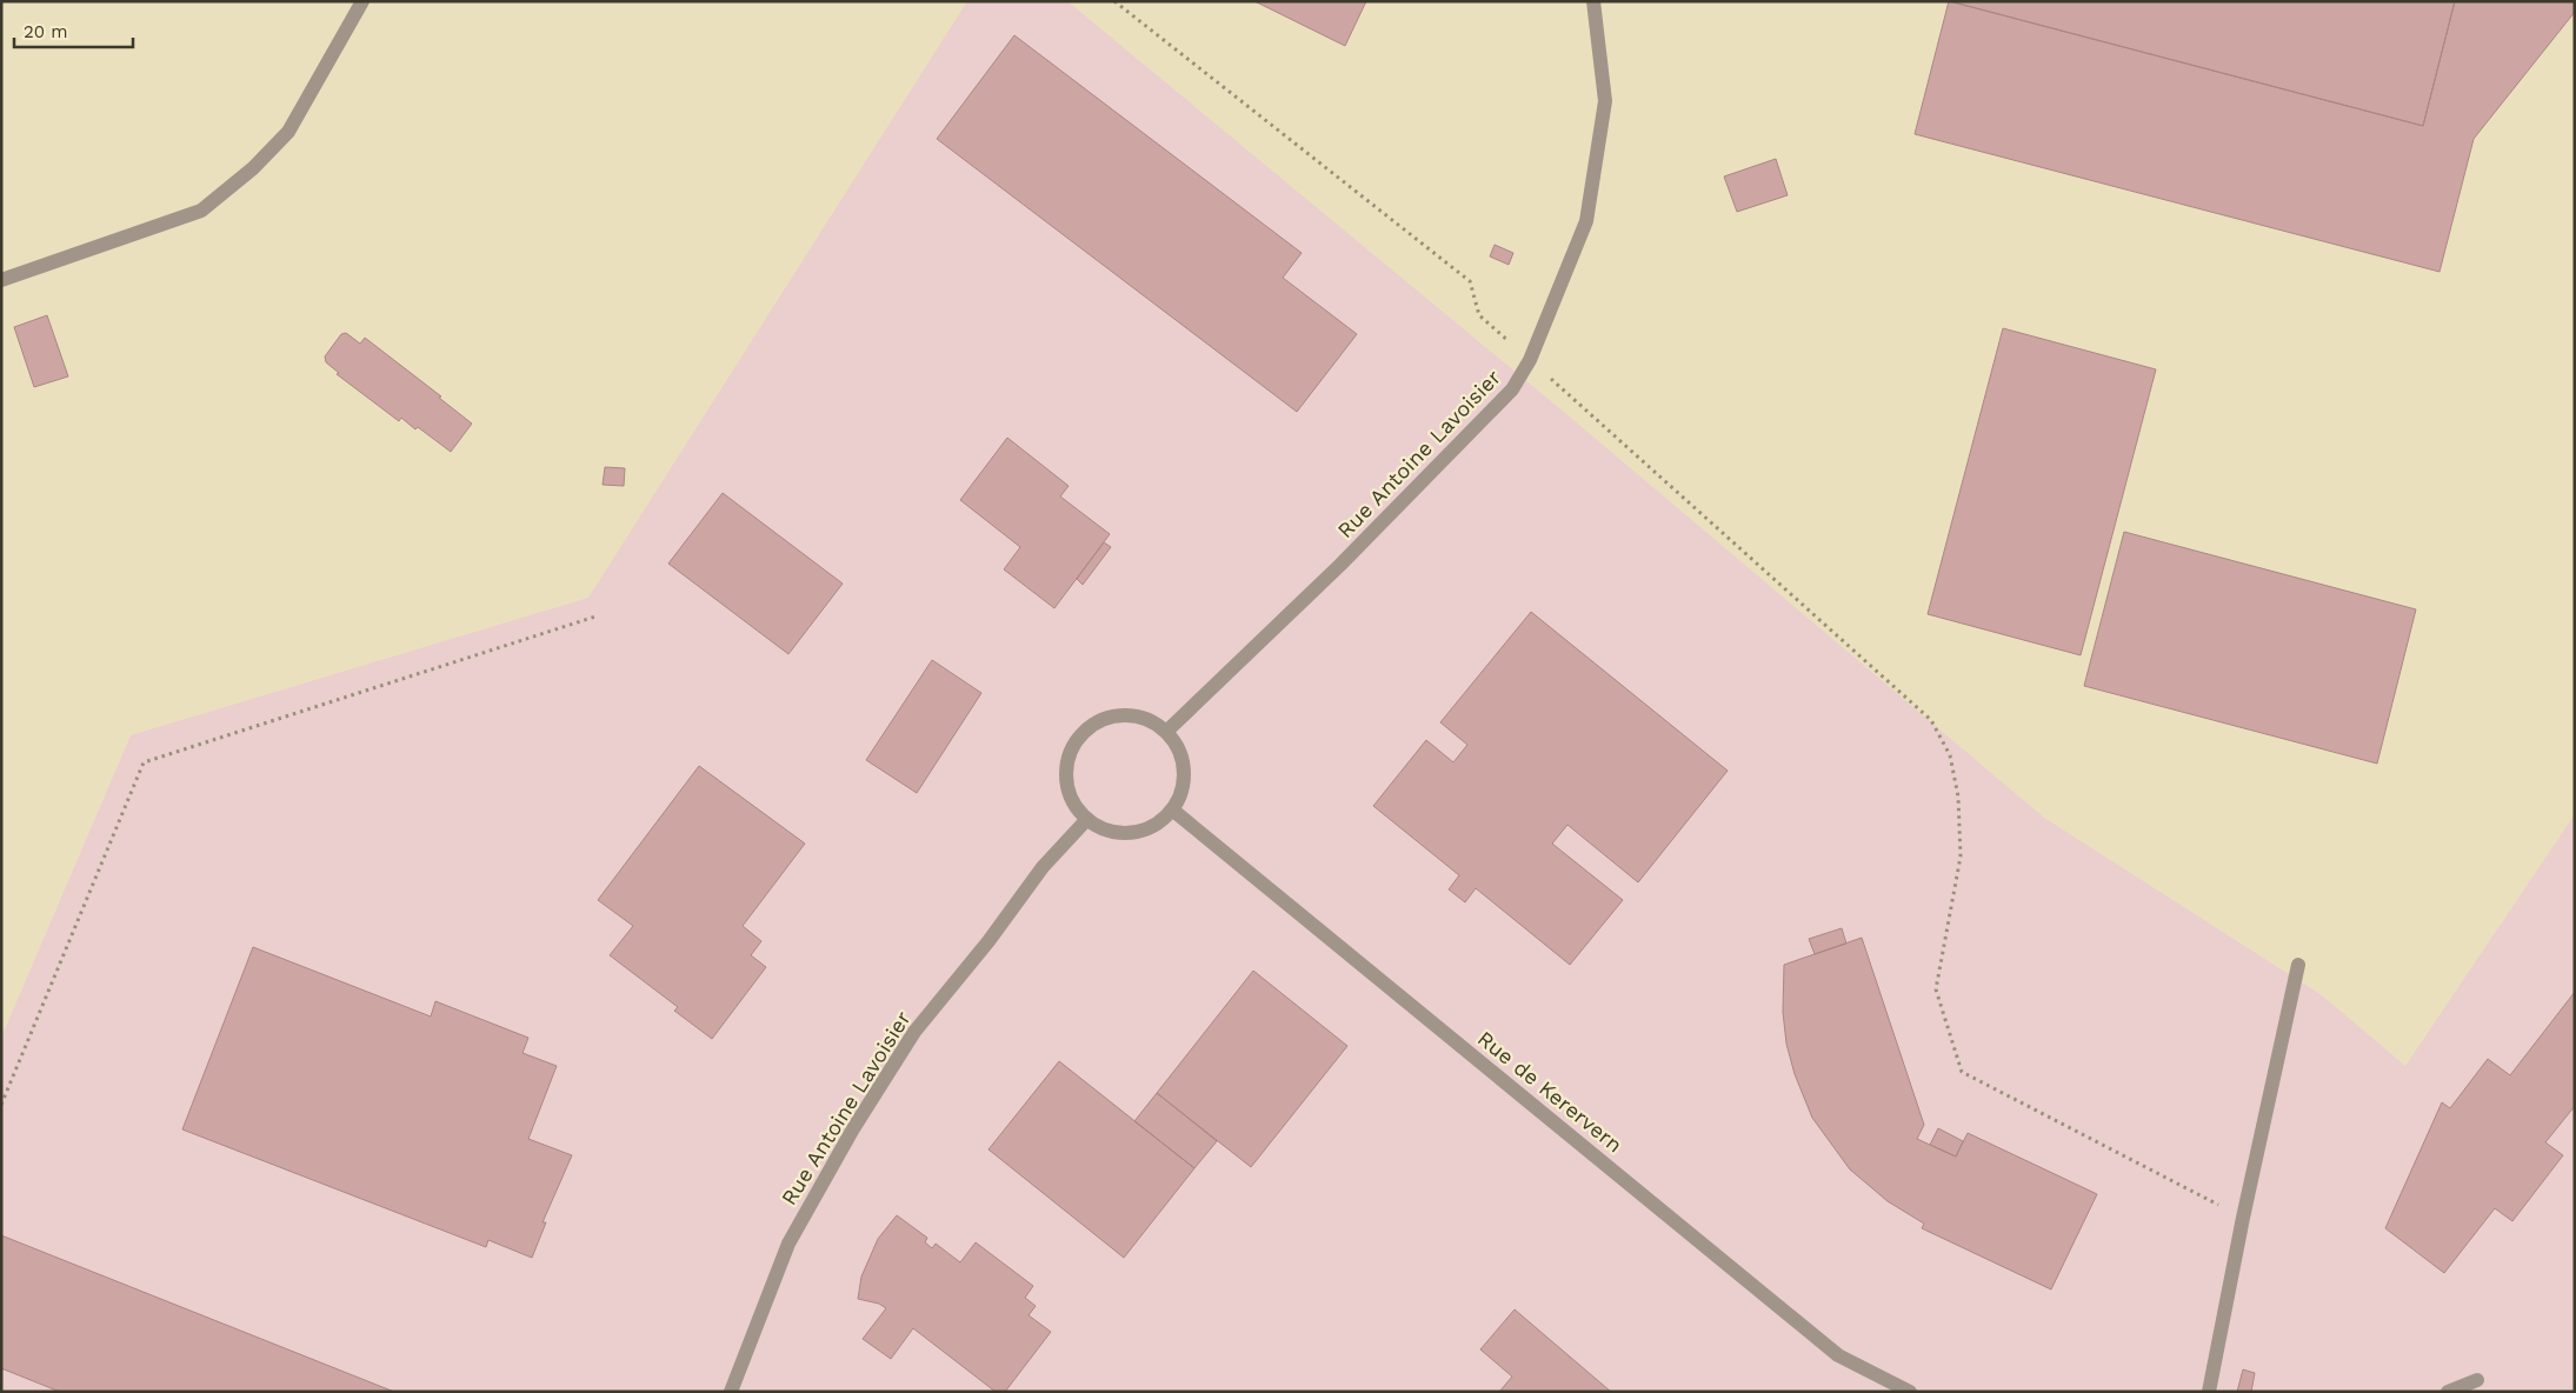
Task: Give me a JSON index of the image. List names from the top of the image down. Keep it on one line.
{"streets":{"street":["Rue Antoine Lavoisier","Rue de Kerervern"]},"crossings":[["Rue Antoine Lavoisier","Rue de Kerervern"]],"scale_bar":"20 m"}
